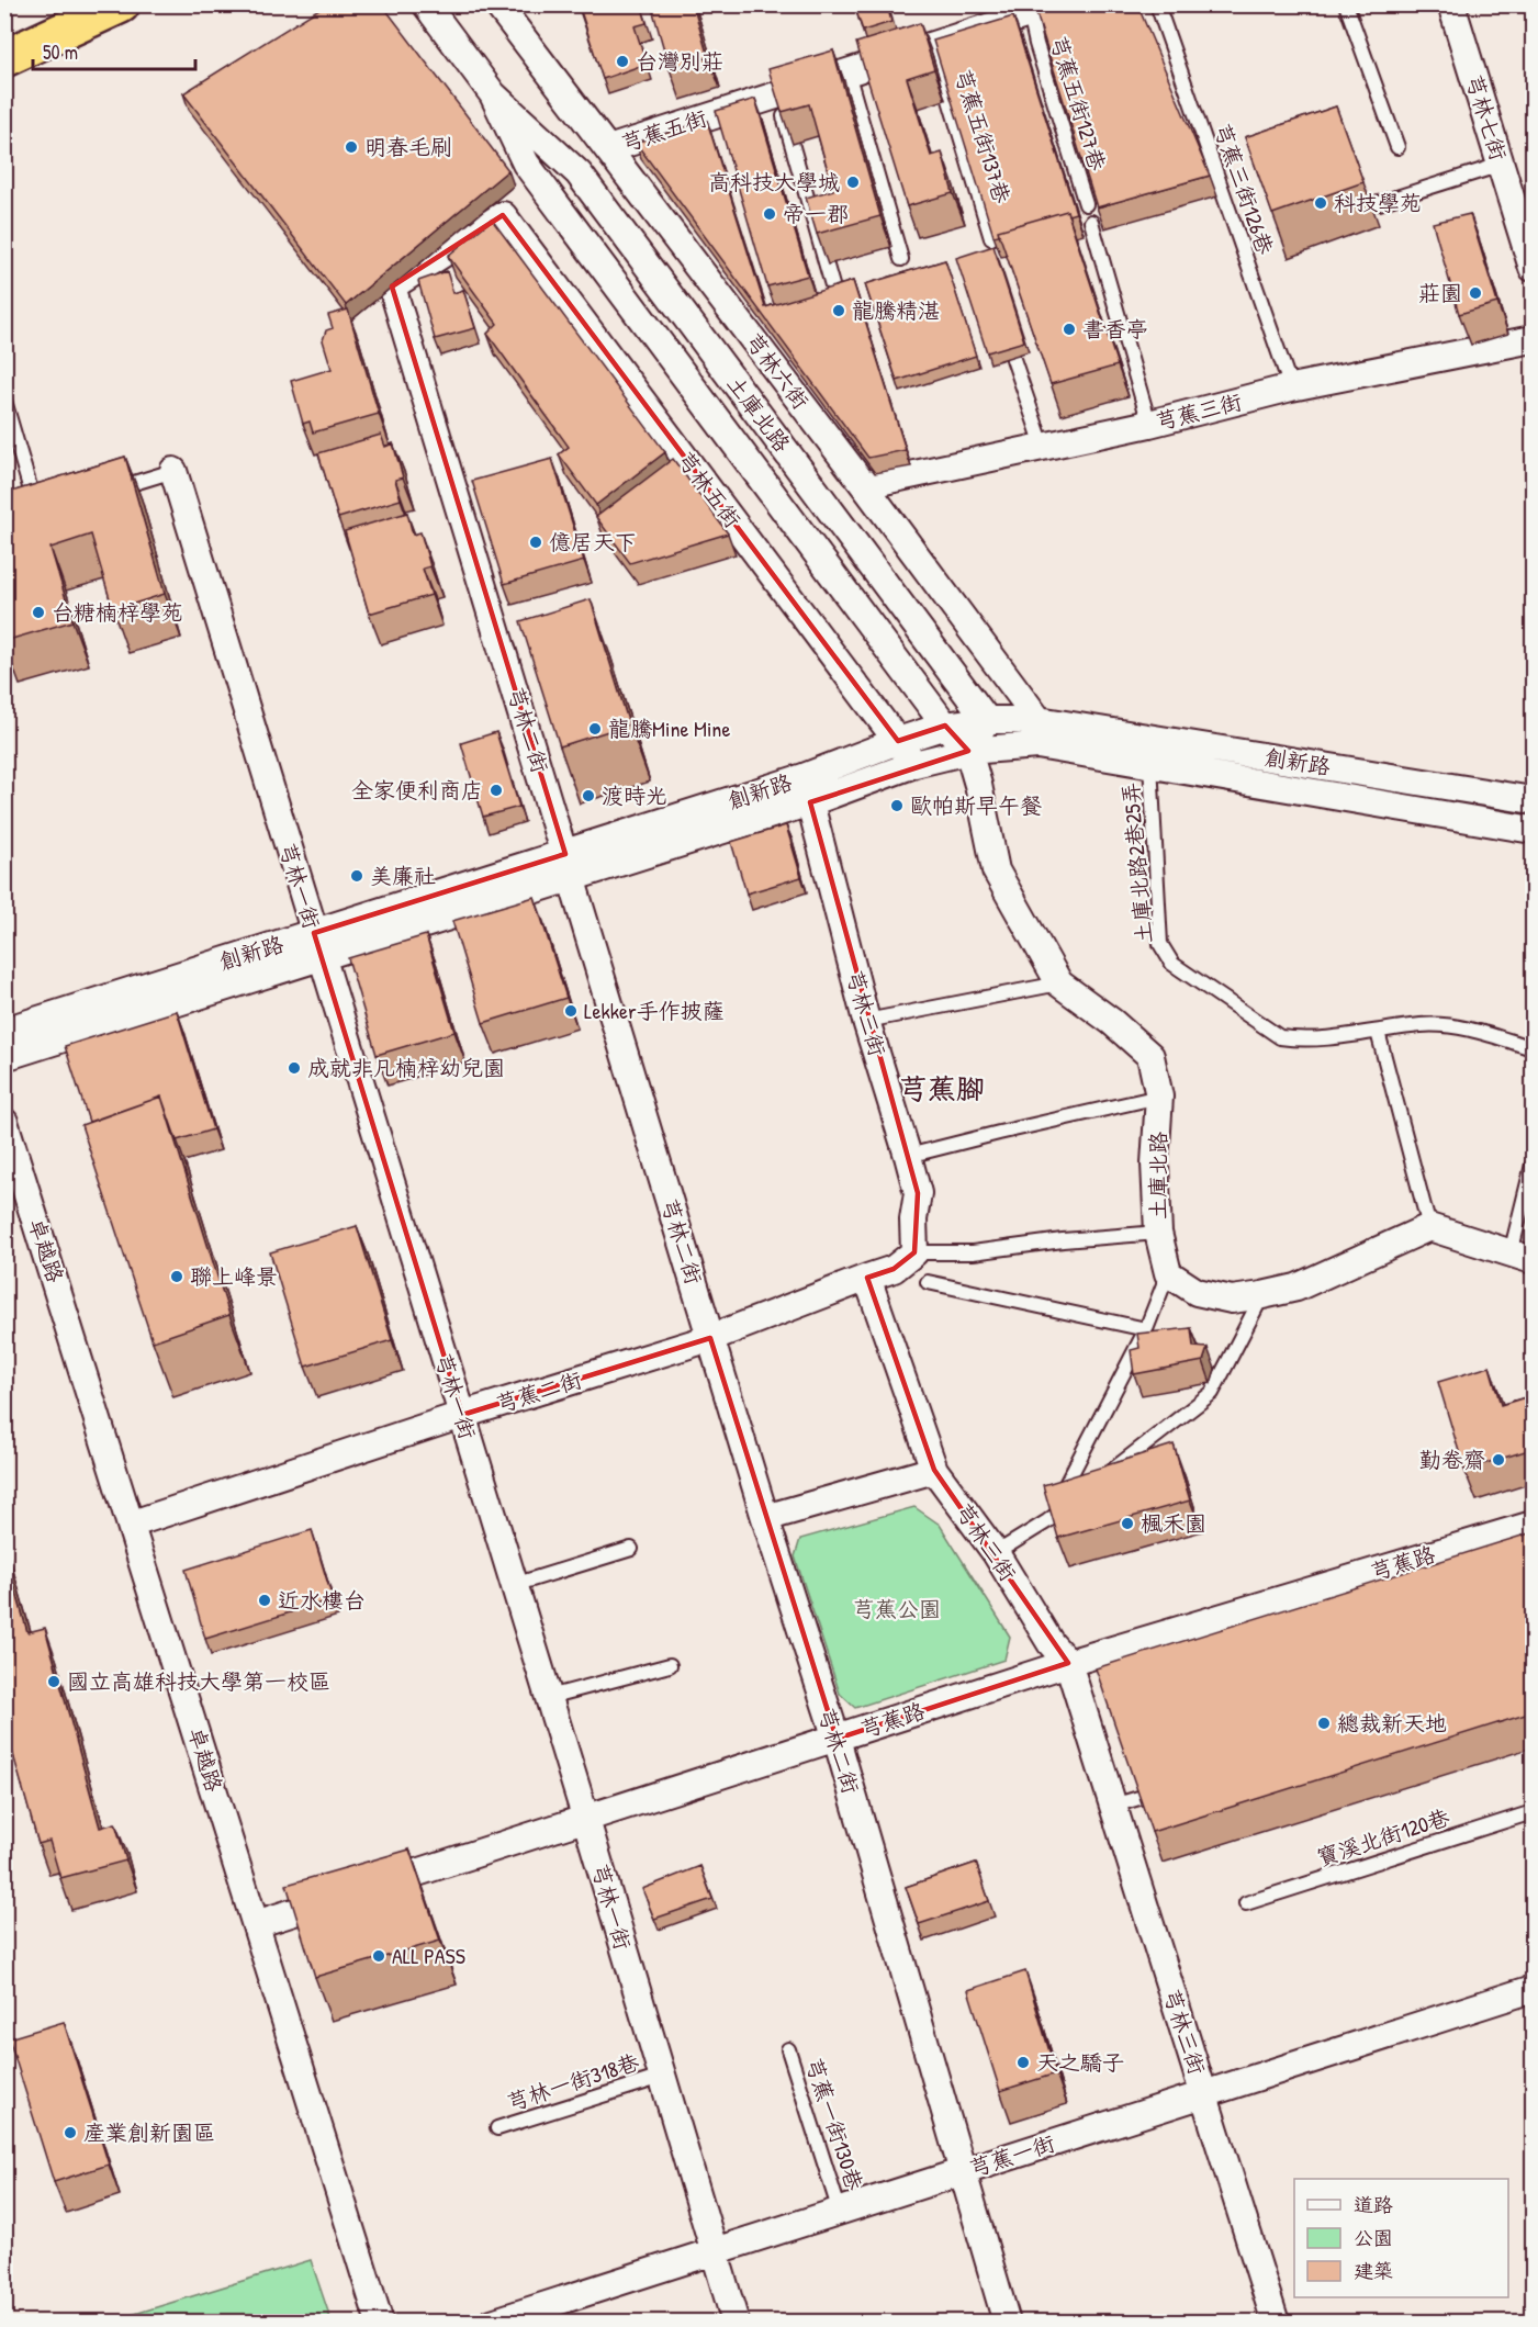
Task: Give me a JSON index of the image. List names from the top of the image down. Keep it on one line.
{"streets":{"street":["芎林七街","芎蕉五街","芎林六街","芎蕉三街","土庫北路","芎林五街","芎林二街","創新路","芎林一街","芎林三街","卓越路","芎蕉二街","芎蕉路","芎蕉一街"],"lane":["芎蕉五街127巷","芎蕉五街137巷","芎蕉三街126巷","土庫北路2巷25弄","寶溪北街120巷","芎林一街318巷","芎蕉一街130巷"]},"crossings":[["芎蕉五街127巷","芎蕉五街"],["芎蕉五街","芎蕉五街137巷"],["芎蕉五街","芎林六街"],["芎蕉三街126巷","芎蕉三街"],["芎林六街","芎蕉三街"],["芎林六街","創新路"],["土庫北路","創新路"],["芎林五街","芎林二街"],["芎林五街","創新路"],["芎林二街","創新路"],["芎林二街","芎蕉二街"],["芎林二街","芎蕉路"],["芎林二街","芎蕉一街"],["創新路","土庫北路2巷25弄"],["創新路","芎林一街"],["創新路","芎林三街"],["芎林一街","芎蕉二街"],["芎林一街","芎蕉路"],["芎林一街","芎林一街318巷"],["芎林一街","芎蕉一街"],["芎林三街","芎蕉二街"],["芎林三街","芎蕉路"],["芎林三街","芎蕉一街"],["卓越路","芎蕉二街"],["卓越路","芎蕉路"],["芎蕉一街130巷","芎蕉一街"]],"districts":["芎蕉腳"],"parks":["芎蕉公園"],"places":["台灣別莊","明春毛刷","高科技大學城","科技學苑","帝一郡","莊園","龍騰精湛","書香亭","億居天下","台糖楠梓學苑","龍騰Mine Mine","全家便利商店","渡時光","歐帕斯早午餐","美廉社","Lekker手作披薩","成就非凡楠梓幼兒園","聯上峰景","勤卷齋","楓禾園","近水樓台","國立高雄科技大學第一校區","總裁新天地","ALL PASS","天之驕子","產業創新園區"],"legend":["道路","公園","建築"],"scale_bar":"50 m"}
